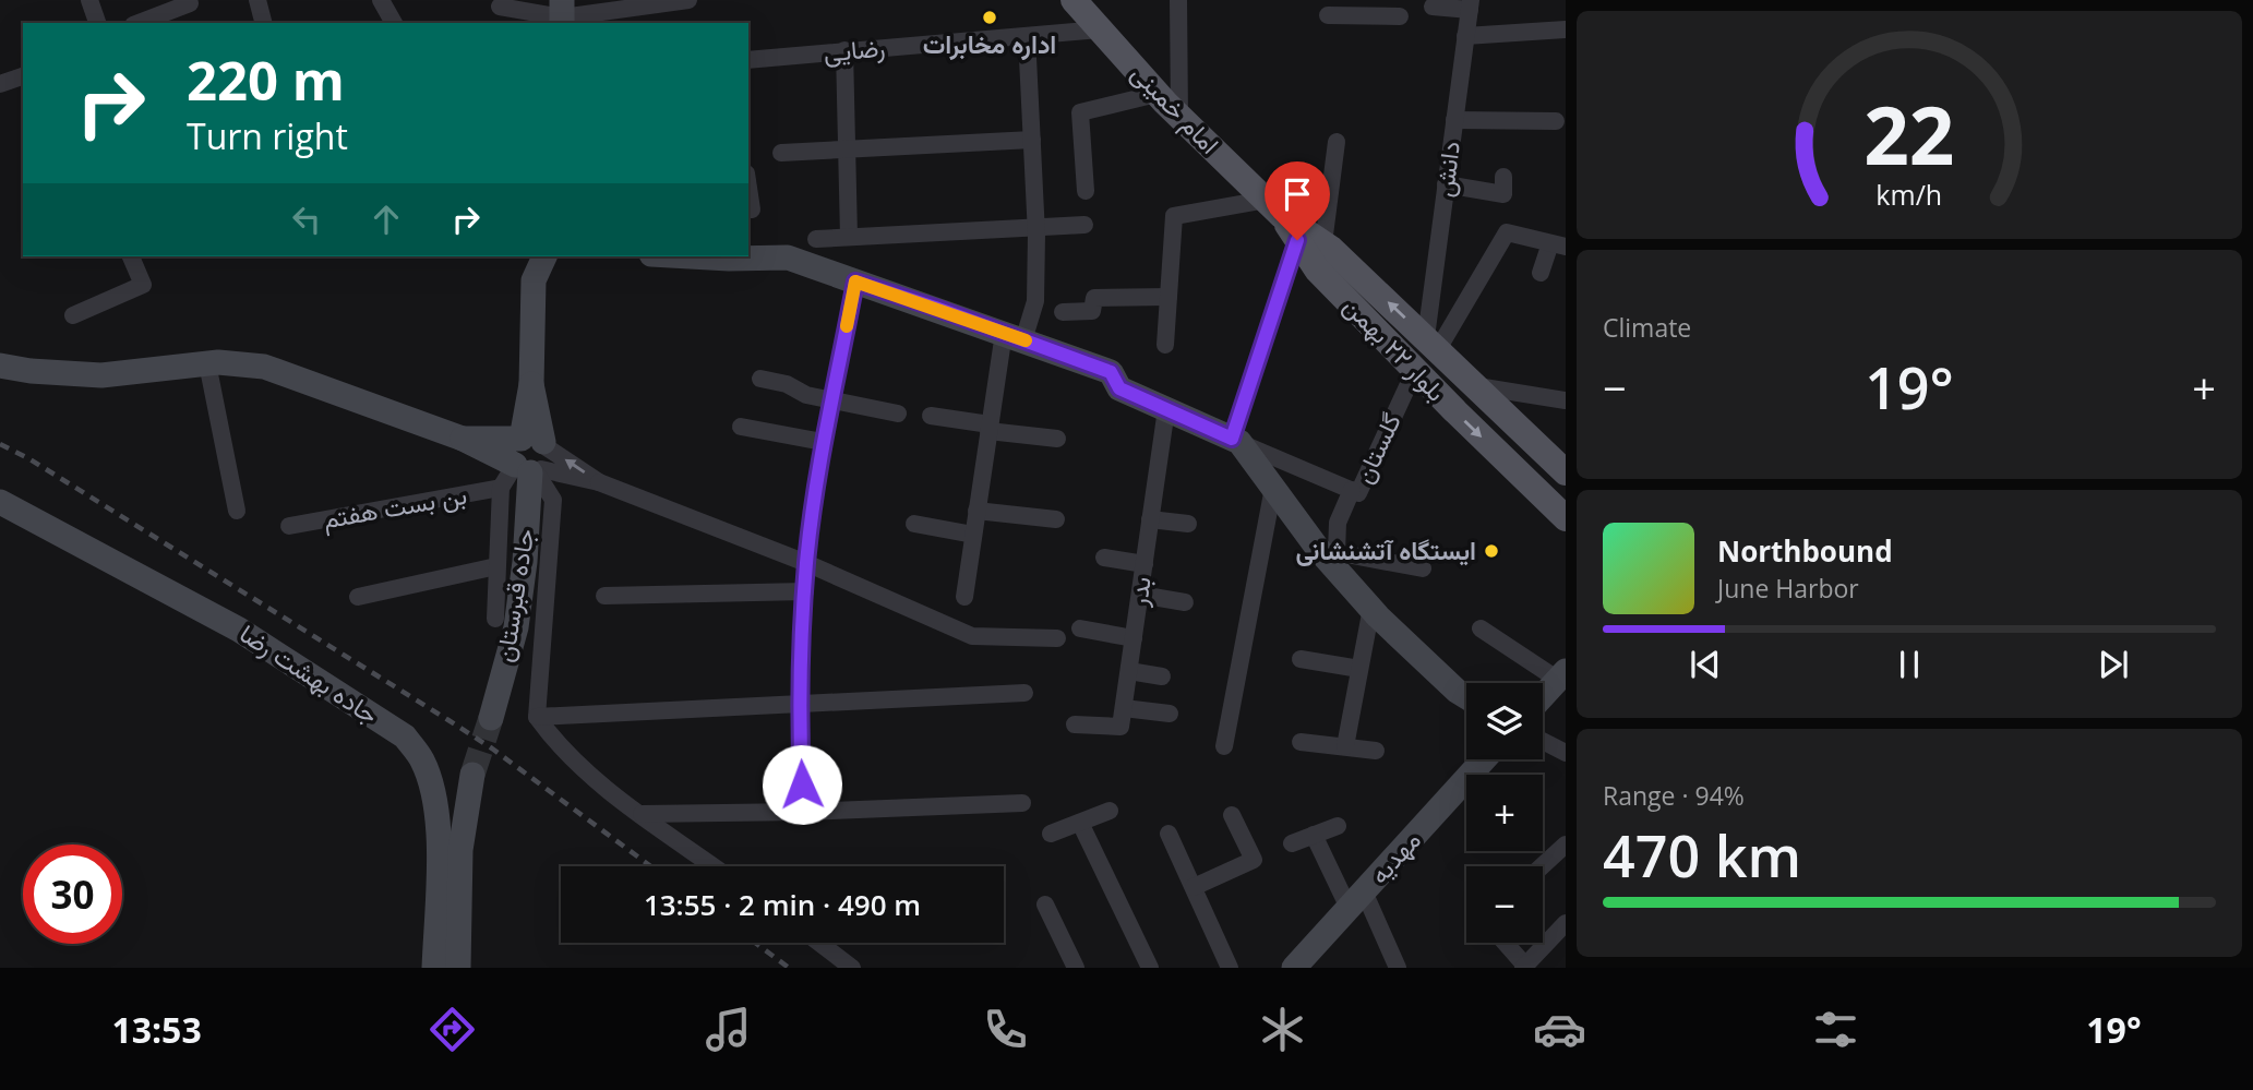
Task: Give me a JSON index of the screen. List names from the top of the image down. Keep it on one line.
{"streets":{"main road":["امام خمینی","بلوار ۲۲ بهمن"],"street":["رضایی","دانش","گلستان","بن بست هفتم","بدر","جاده قبرستان","جاده بهشت رضا","مهدیه"]},"crossings":[["رضایی","امام خمینی"],["امام خمینی","بلوار ۲۲ بهمن"],["دانش","بلوار ۲۲ بهمن"],["بلوار ۲۲ بهمن","گلستان"]],"places":["اداره مخابرات","ایستگاه آتشنشانی"],"page":{"turn":["220 m","Turn right"],"tile":["Climate",["Range · 94%","470 km"]],"heat":["−","19°","+"],"song":["Northbound","June Harbor"],"map_buttons":["+","−"],"limit":"30","trip":"13:55 · 2 min · 490 m","tabs":["13:53","19°"],"gauge":["22","km/h"]}}
